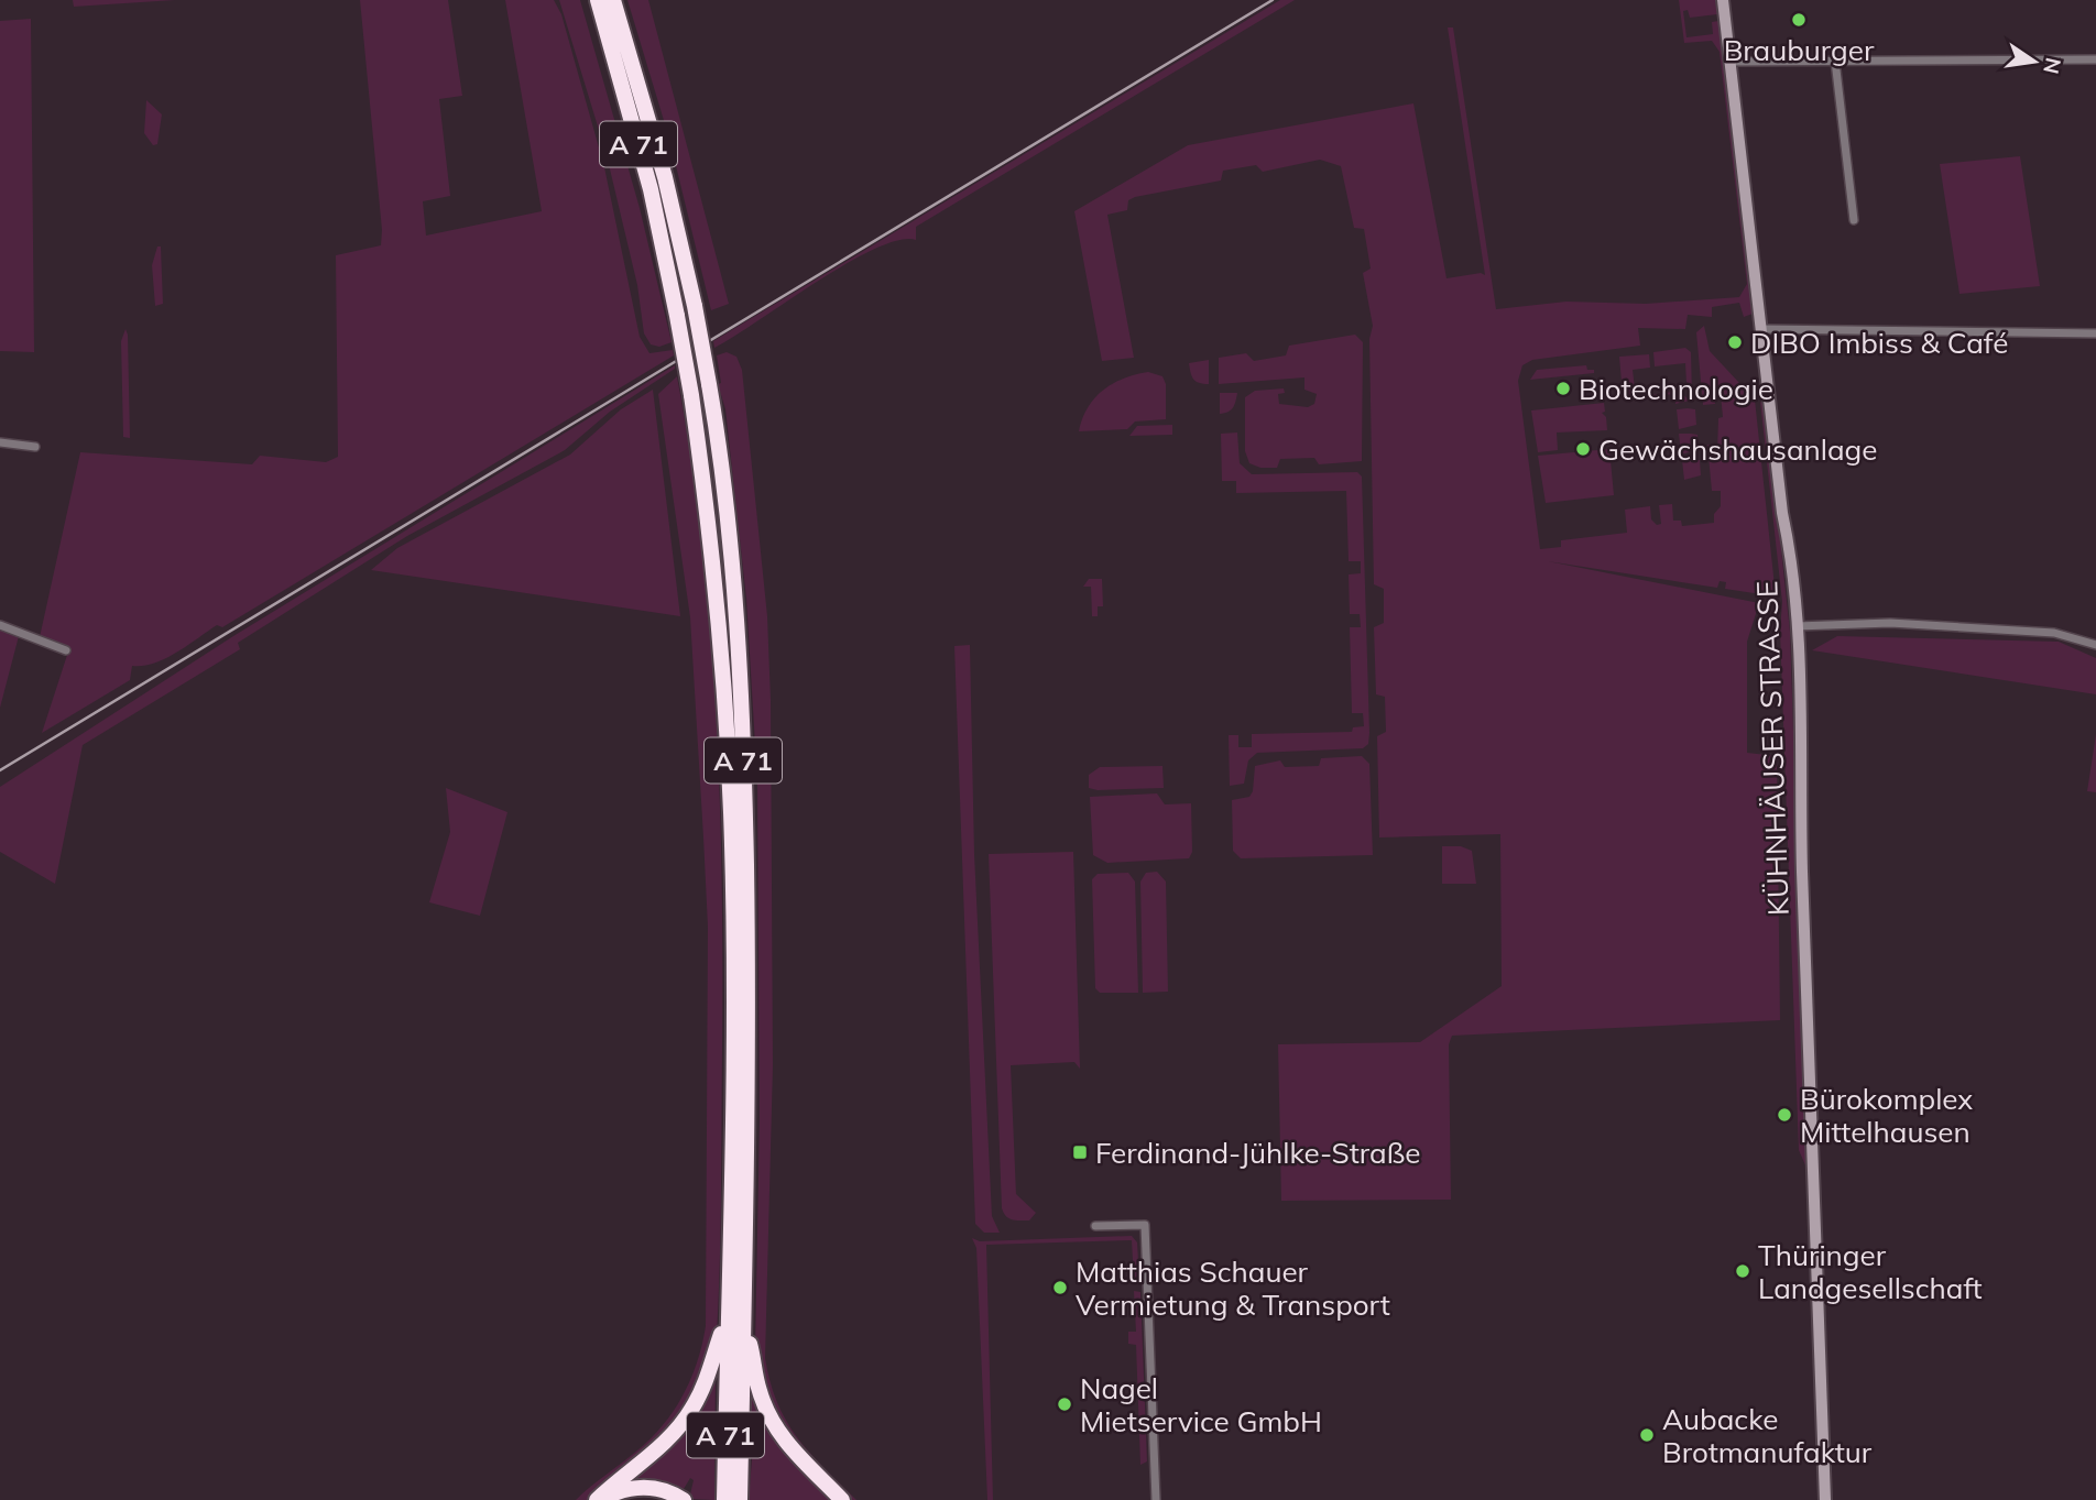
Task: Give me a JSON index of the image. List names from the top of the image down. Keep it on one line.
{"streets":{"highway":["A 71"],"street":["KÜHNHÄUSER STRASSE"]},"places":{"other":["Brauburger","DIBO Imbiss & Café","Biotechnologie","Gewächshausanlage","Bürokomplex Mittelhausen","Thüringer Landgesellschaft","Matthias Schauer Vermietung & Transport","Nagel Mietservice GmbH","Aubacke Brotmanufaktur"],"transit":["Ferdinand-Jühlke-Straße"]},"north":"right"}
